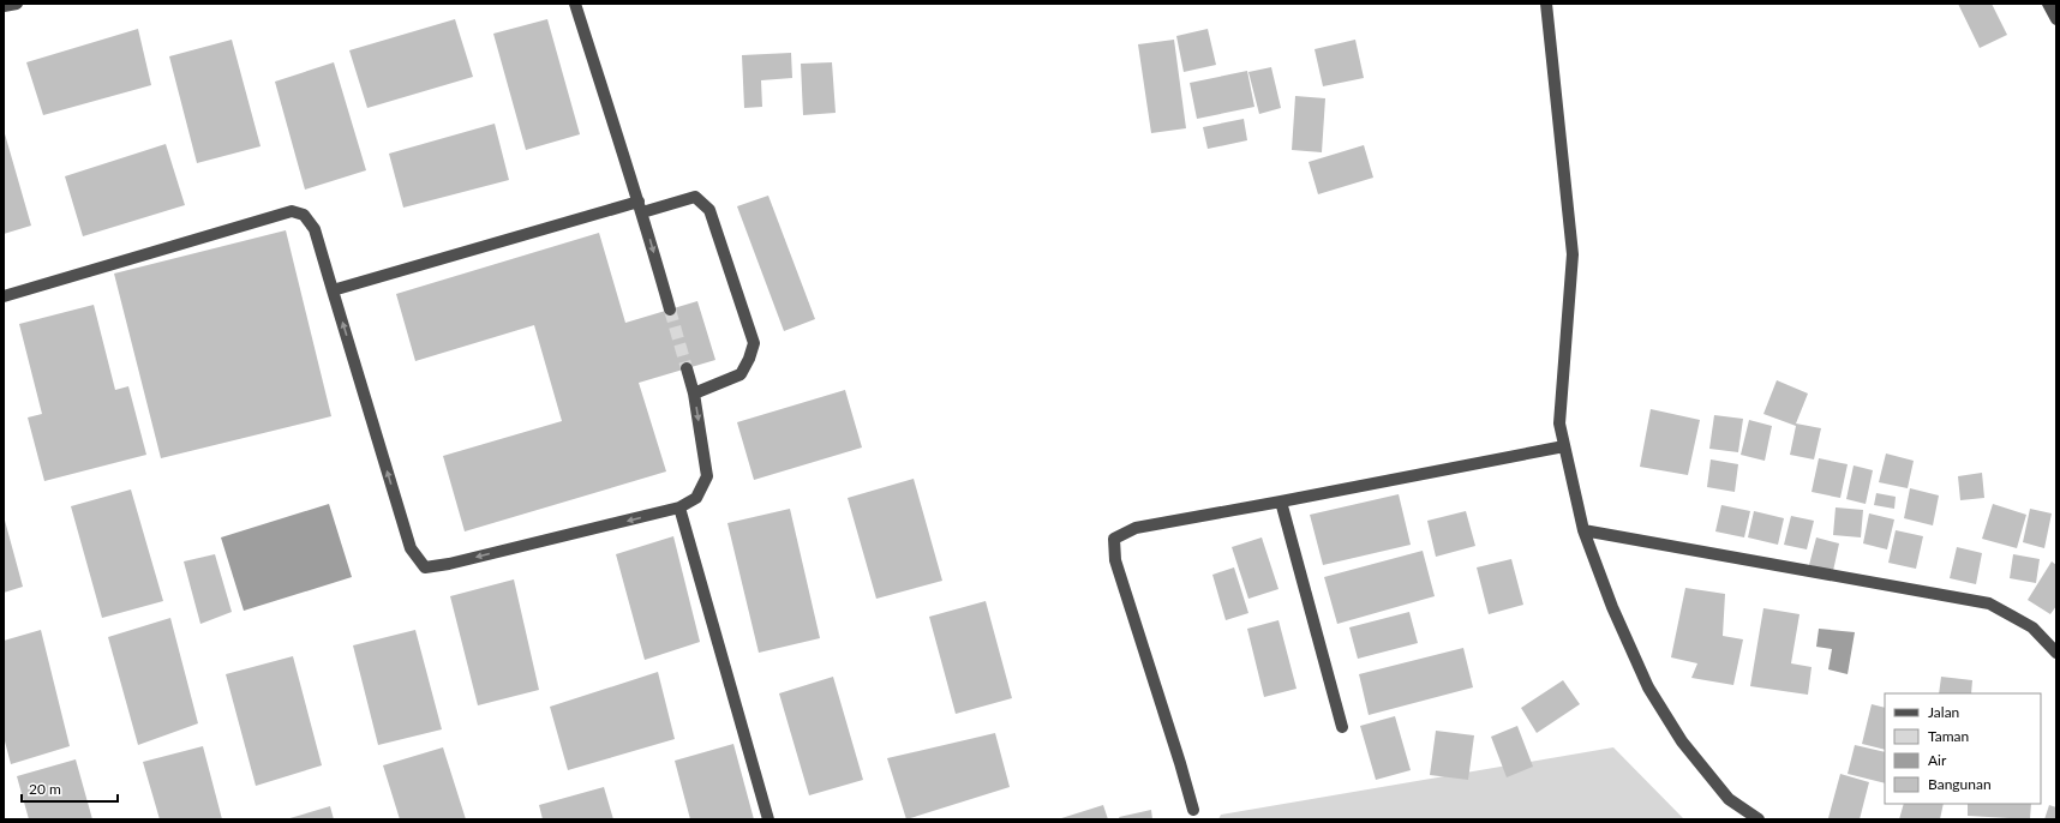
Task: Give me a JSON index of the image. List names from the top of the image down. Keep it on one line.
{"legend":["Jalan","Taman","Air","Bangunan"],"scale_bar":"20 m"}
